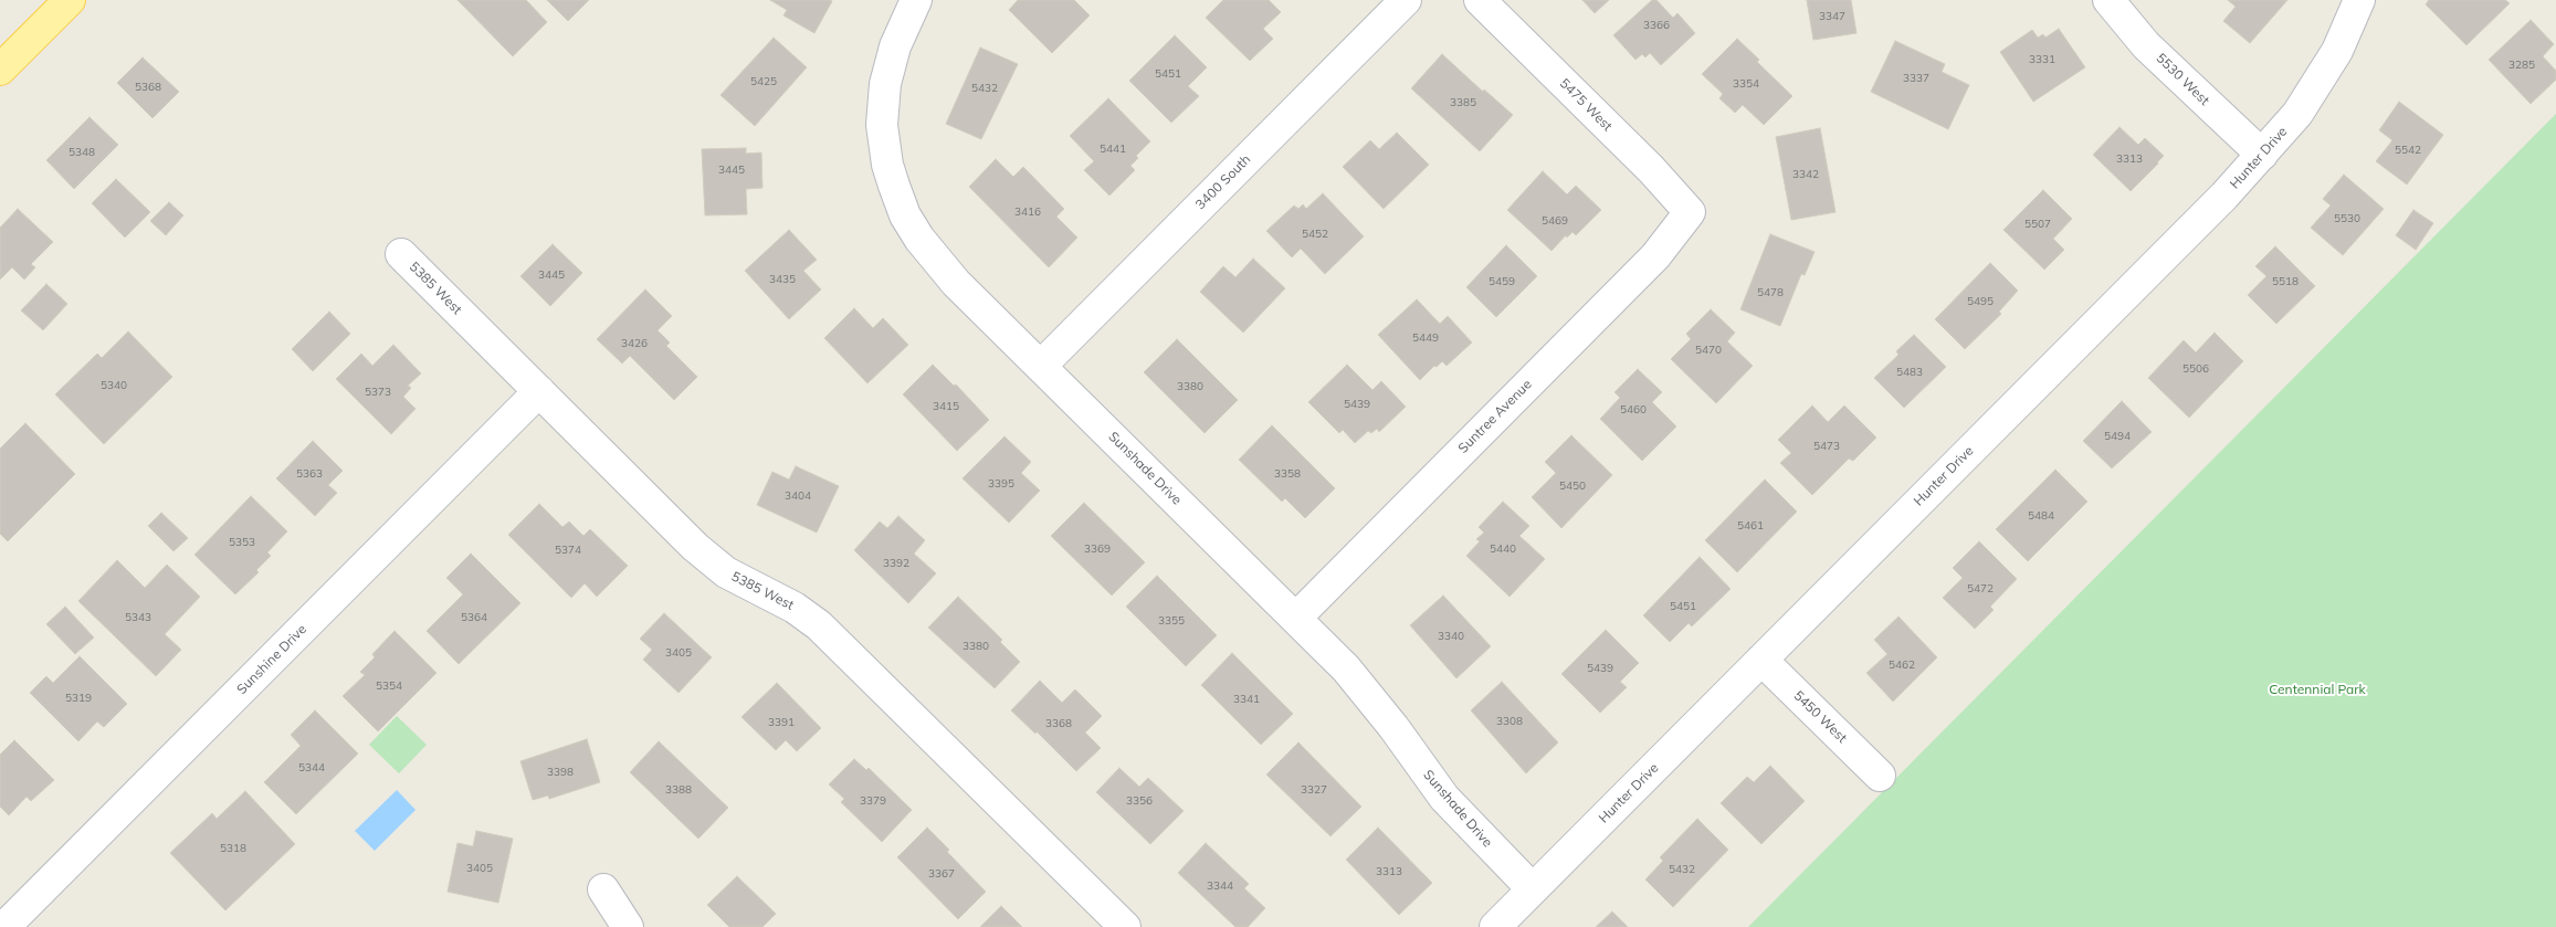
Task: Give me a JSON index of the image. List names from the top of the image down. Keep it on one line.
{"streets":{"street":["5530 West","5475 West","Hunter Drive","3400 South","5385 West","Suntree Avenue","Sunshade Drive","Sunshine Drive","5450 West"]},"crossings":[["5530 West","Hunter Drive"],["5475 West","Suntree Avenue"],["Hunter Drive","Sunshade Drive"],["Hunter Drive","5450 West"],["3400 South","Sunshade Drive"],["5385 West","Sunshine Drive"],["Suntree Avenue","Sunshade Drive"]],"parks":["Centennial Park"],"house_numbers":["3347","3366","3331","3285","5451","3337","5425","3354","5368","5432","3385","5441","5542","5348","3313","3445","3342","3416","5530","5469","5507","5452","3445","3435","5459","5518","5478","5495","5449","3426","5470","5506","5483","5340","3380","5373","5439","3415","5460","5494","5473","5363","3358","3395","5450","3404","5484","5461","5353","3369","5440","5374","3392","5472","5451","5343","5364","3355","3340","3380","3405","5462","5439","5354","5319","3341","3308","3391","3368","5344","3398","3388","3327","3379","3356","5318","3405","5432","3313","3367","3344"]}
